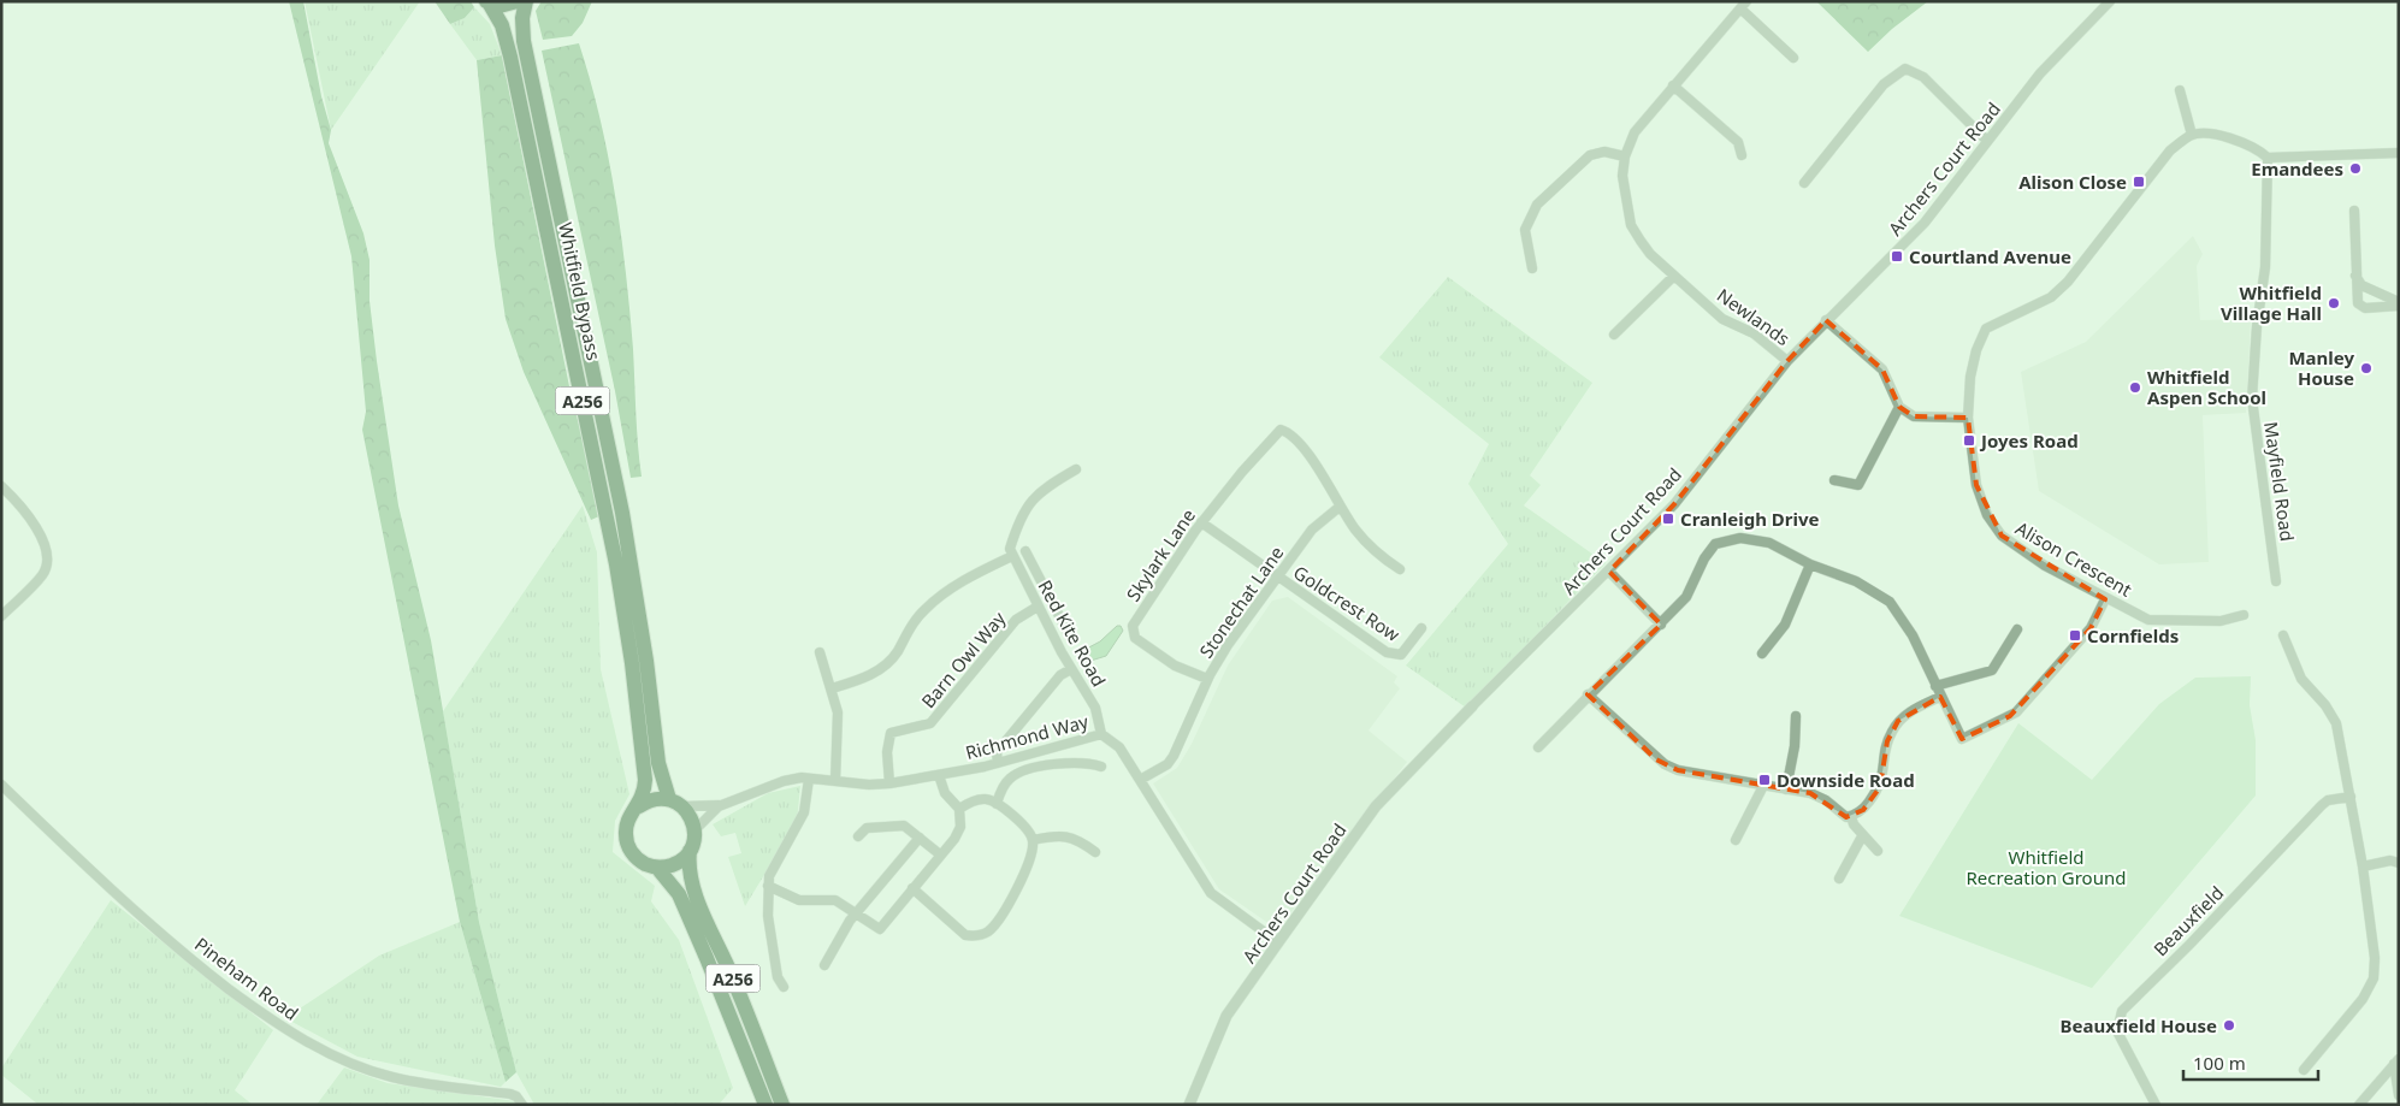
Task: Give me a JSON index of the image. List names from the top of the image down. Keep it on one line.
{"streets":{"highway":["Whitfield Bypass","A256"],"street":["Archers Court Road","Newlands","Mayfield Road","Skylark Lane","Alison Crescent","Stonechat Lane","Goldcrest Row","Red Kite Road","Barn Owl Way","Richmond Way","Beauxfield","Pineham Road"]},"crossings":[["Archers Court Road","Newlands"],["Archers Court Road","Richmond Way"],["Whitfield Bypass","A256"],["Whitfield Bypass","Richmond Way"],["A256","Richmond Way"],["Skylark Lane","Stonechat Lane"],["Skylark Lane","Goldcrest Row"],["Stonechat Lane","Goldcrest Row"],["Stonechat Lane","Richmond Way"],["Red Kite Road","Barn Owl Way"],["Red Kite Road","Richmond Way"],["Barn Owl Way","Richmond Way"]],"parks":["Whitfield Recreation Ground"],"places":{"other":["Emandees","Whitfield Village Hall","Manley House","Whitfield Aspen School","Beauxfield House"],"transit":["Alison Close","Courtland Avenue","Joyes Road","Cranleigh Drive","Cornfields","Downside Road"]},"scale_bar":"100 m"}
